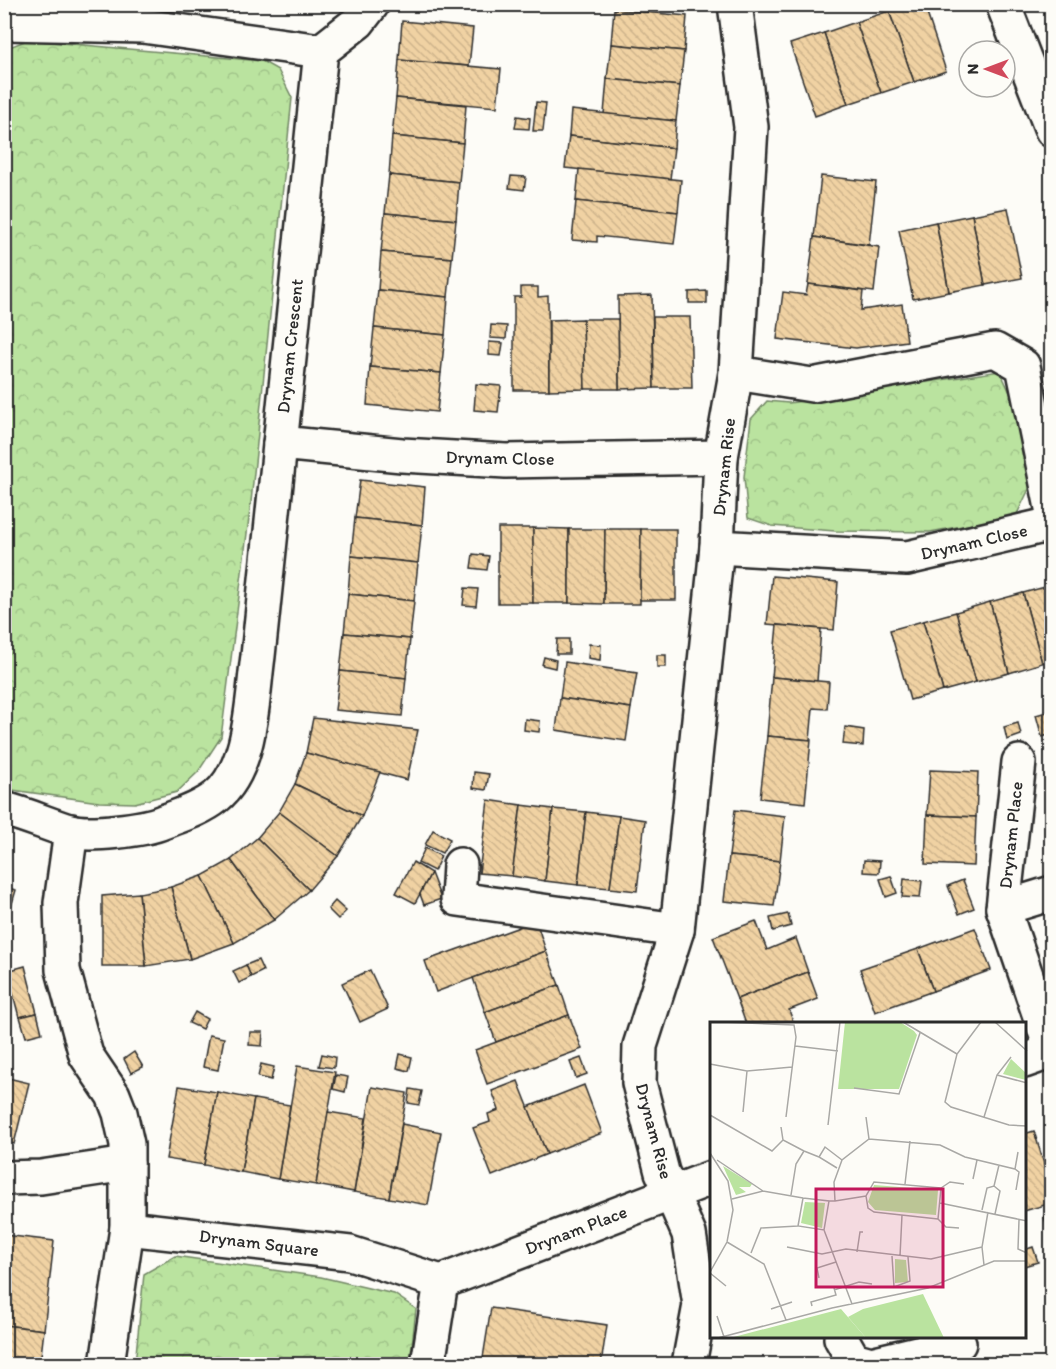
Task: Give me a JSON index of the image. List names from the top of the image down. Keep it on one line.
{"streets":{"street":["Drynam Crescent","Drynam Close","Drynam Rise","Drynam Place","Drynam Square"]},"crossings":[["Drynam Crescent","Drynam Close"],["Drynam Close","Drynam Rise"],["Drynam Rise","Drynam Place"],["Drynam Place","Drynam Square"]],"north":"left"}
